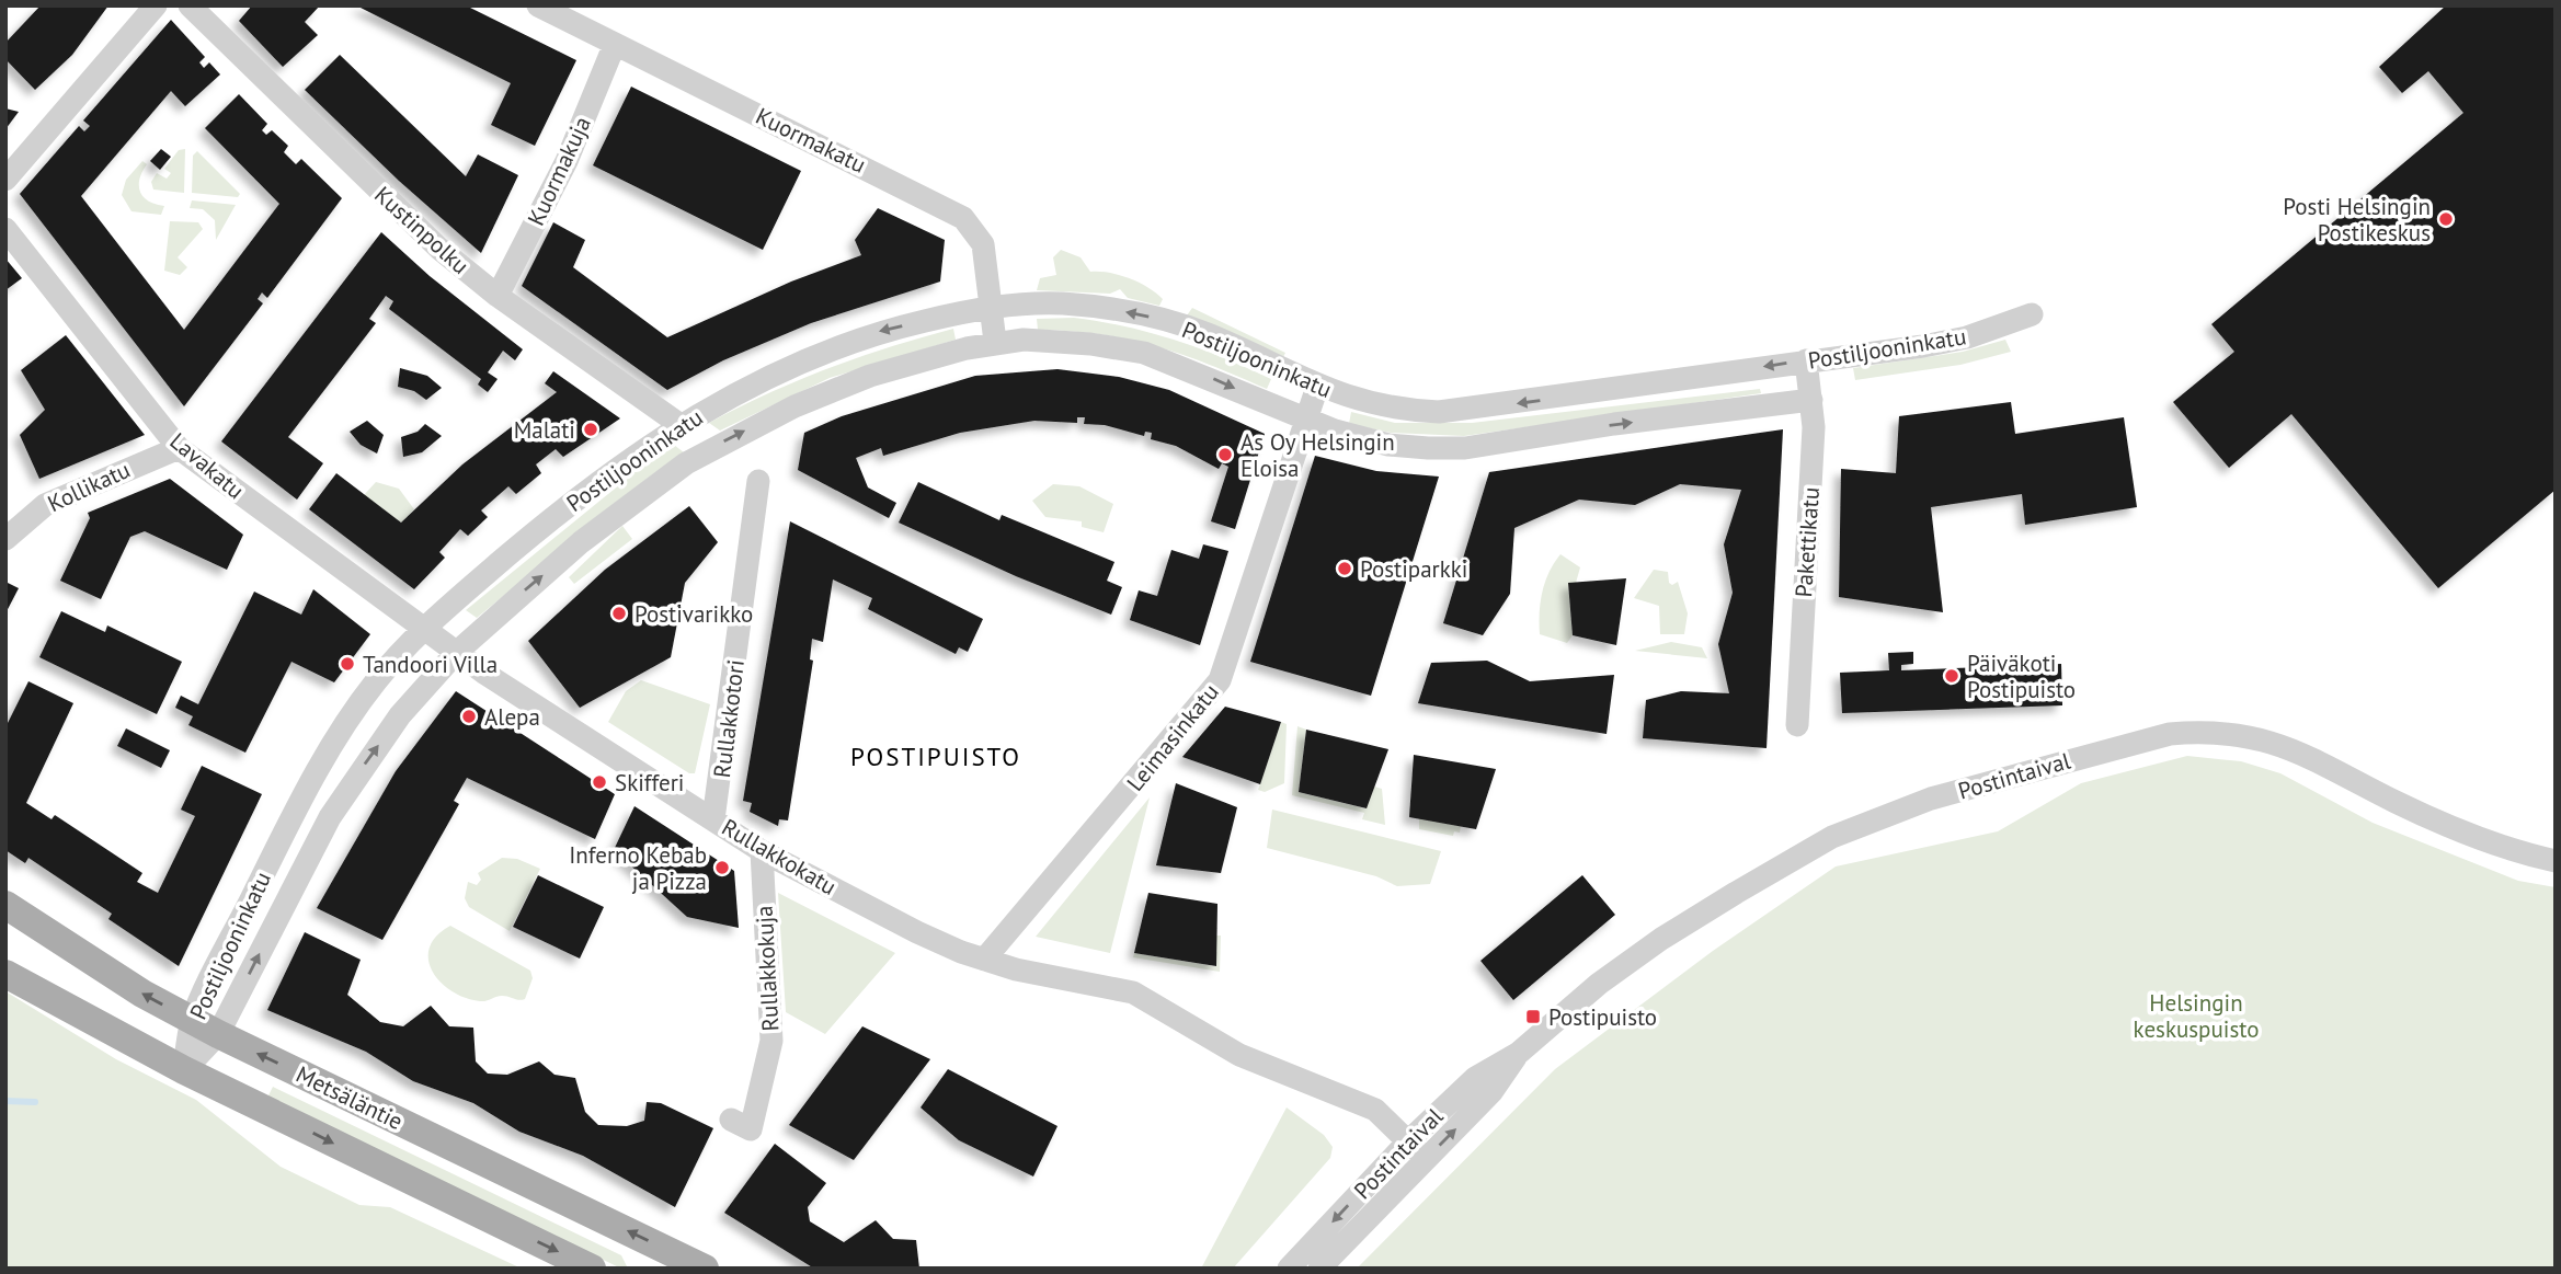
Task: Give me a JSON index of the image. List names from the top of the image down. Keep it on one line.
{"streets":{"main road":["Metsäläntie"],"street":["Kuormakatu","Kuormakuja","Kustinpolku","Postiljooninkatu","Lavakatu","Kollikatu","Pakettikatu","Rullakkotori","Leimasinkatu","Postintaival","Rullakkokatu","Rullakkokuja"]},"crossings":[["Kuormakatu","Kuormakuja"],["Kuormakatu","Postiljooninkatu"],["Kuormakuja","Kustinpolku"],["Kustinpolku","Postiljooninkatu"],["Postiljooninkatu","Lavakatu"],["Postiljooninkatu","Pakettikatu"],["Postiljooninkatu","Leimasinkatu"],["Postiljooninkatu","Rullakkokatu"],["Postiljooninkatu","Metsäläntie"],["Lavakatu","Kollikatu"],["Lavakatu","Rullakkokatu"],["Rullakkotori","Rullakkokatu"],["Leimasinkatu","Rullakkokatu"],["Postintaival","Rullakkokatu"],["Rullakkokatu","Rullakkokuja"]],"districts":["POSTIPUISTO"],"parks":["Helsingin keskuspuisto"],"places":{"other":["Posti Helsingin Postikeskus","Malati","As Oy Helsingin Eloisa","Postiparkki","Postivarikko","Tandoori Villa","Päiväkoti Postipuisto","Alepa","Skifferi","Inferno Kebab ja Pizza"],"transit":["Postipuisto"]}}
